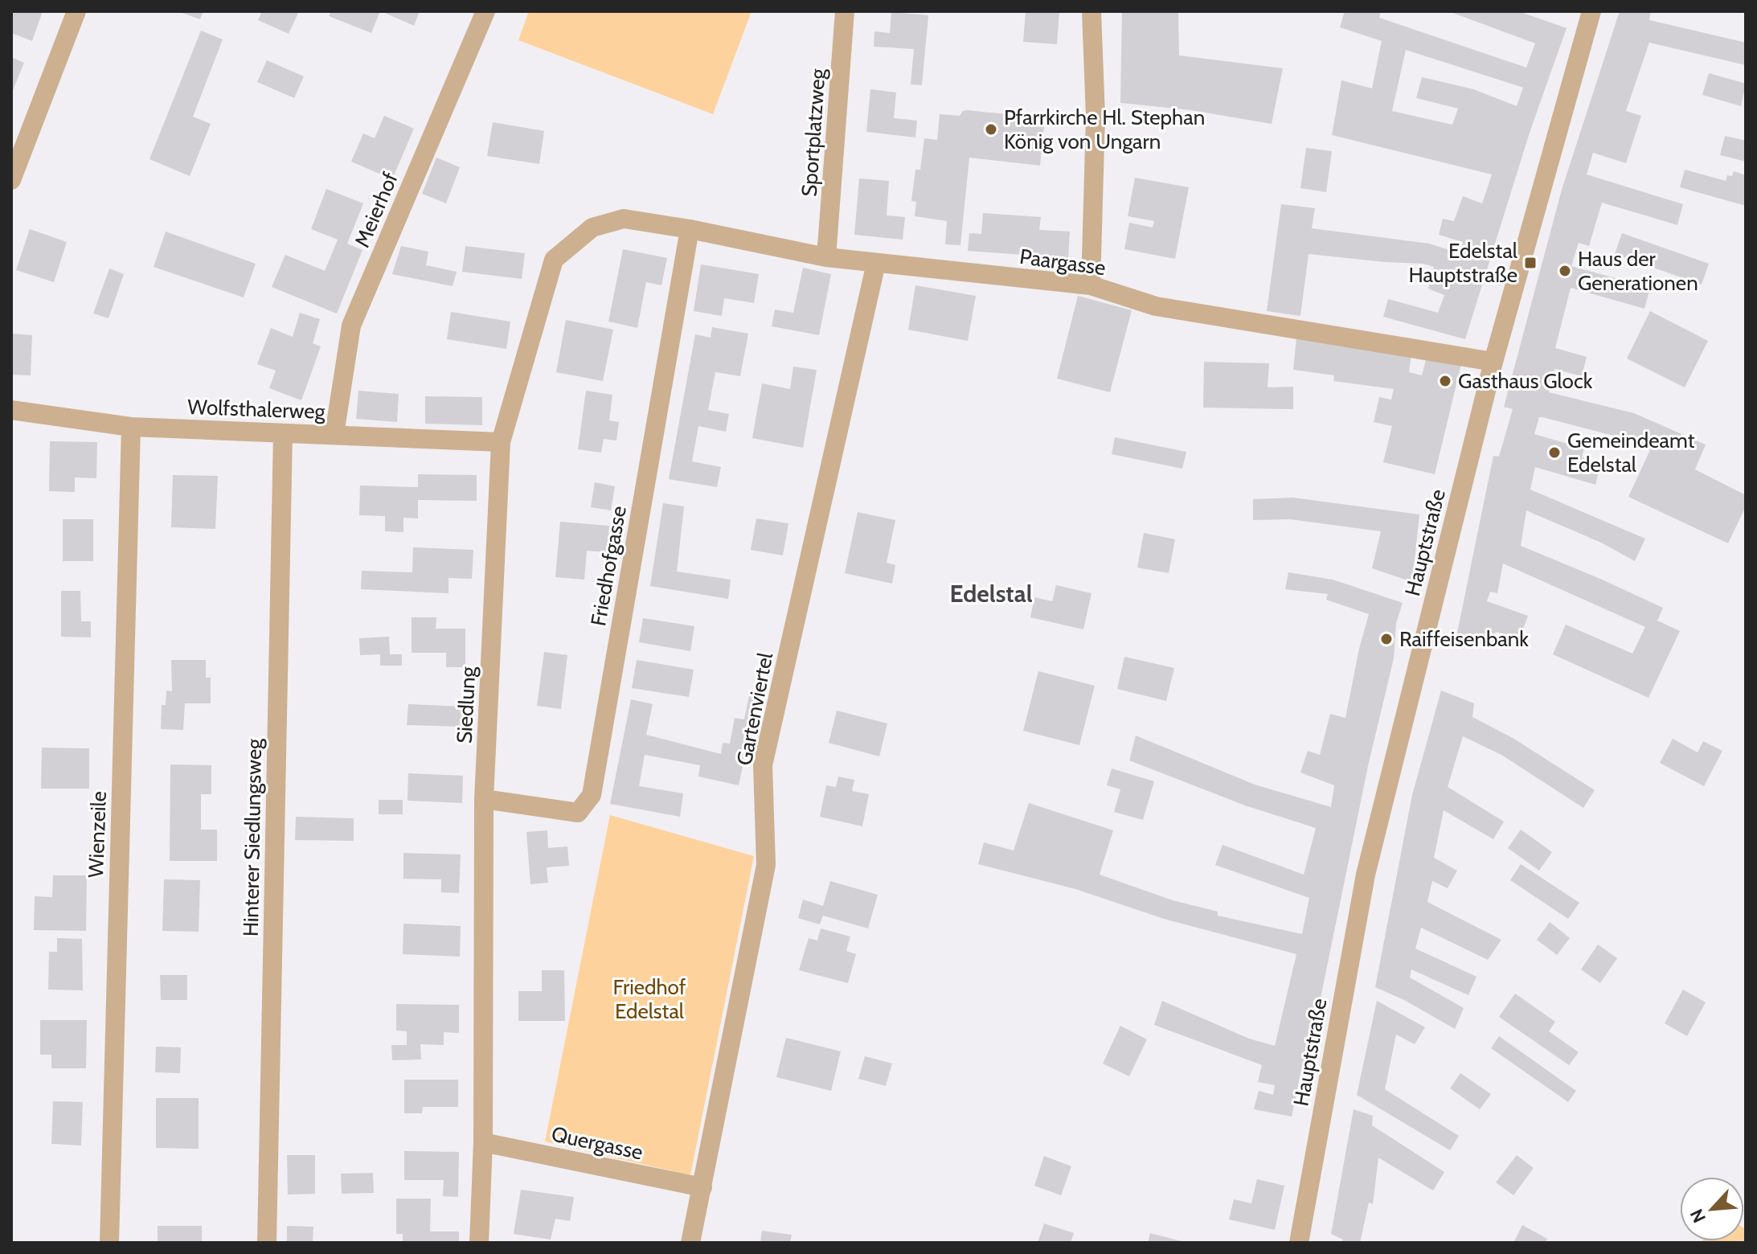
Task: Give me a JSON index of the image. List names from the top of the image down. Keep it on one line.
{"streets":{"street":["Sportplatzweg","Meierhof","Paargasse","Wolfsthalerweg","Hauptstraße","Friedhofgasse","Siedlung","Gartenviertel","Wienzeile","Hinterer Siedlungsweg","Quergasse"]},"crossings":[["Sportplatzweg","Paargasse"],["Meierhof","Wolfsthalerweg"],["Paargasse","Hauptstraße"],["Paargasse","Friedhofgasse"],["Paargasse","Siedlung"],["Paargasse","Gartenviertel"],["Wolfsthalerweg","Siedlung"],["Wolfsthalerweg","Wienzeile"],["Wolfsthalerweg","Hinterer Siedlungsweg"],["Friedhofgasse","Siedlung"],["Siedlung","Quergasse"],["Gartenviertel","Quergasse"]],"districts":["Edelstal"],"parks":["Friedhof Edelstal"],"places":{"other":["Pfarrkirche Hl. Stephan König von Ungarn","Haus der Generationen","Gasthaus Glock","Gemeindeamt Edelstal","Raiffeisenbank"],"transit":["Edelstal Hauptstraße"]},"north":"bottom left"}
